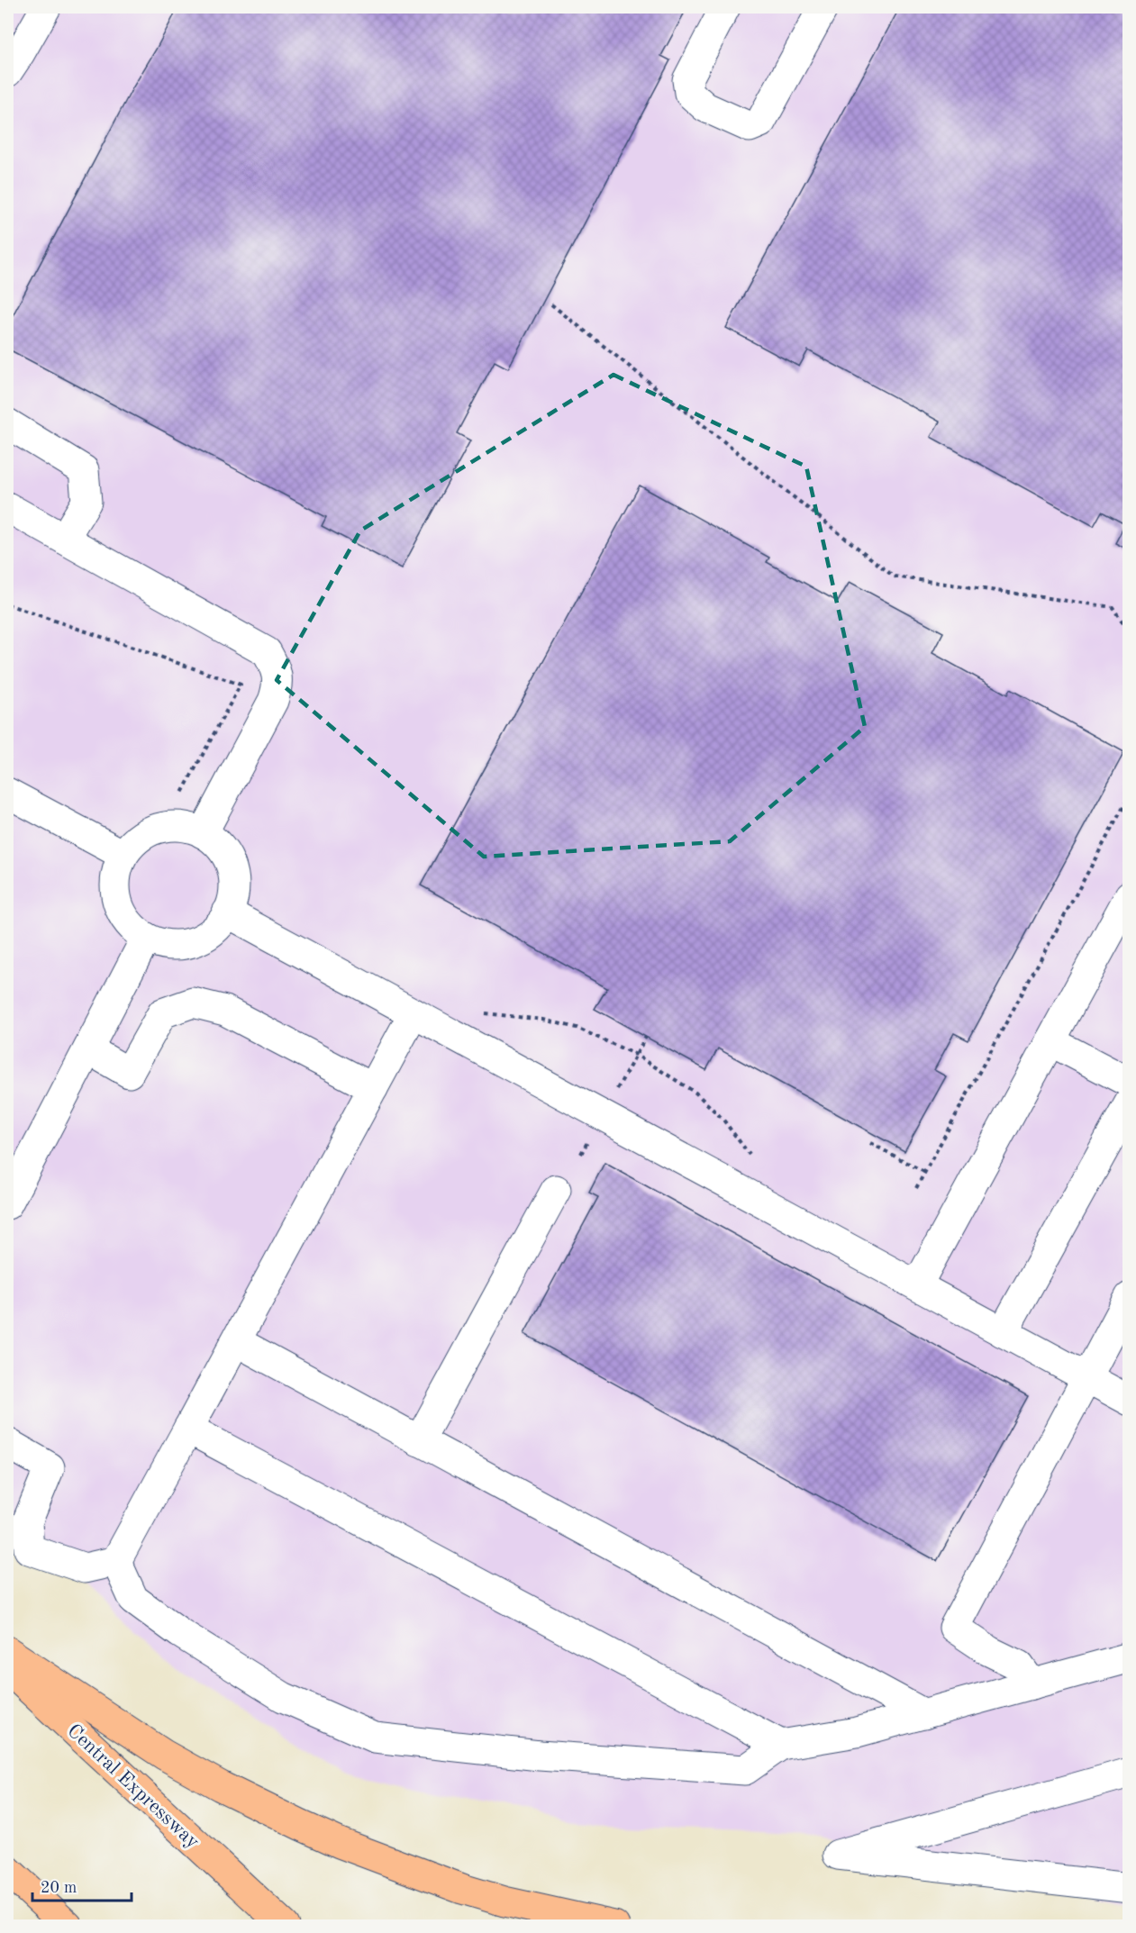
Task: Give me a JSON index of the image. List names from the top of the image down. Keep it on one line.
{"streets":{"main road":["Central Expressway"]},"scale_bar":"20 m"}
